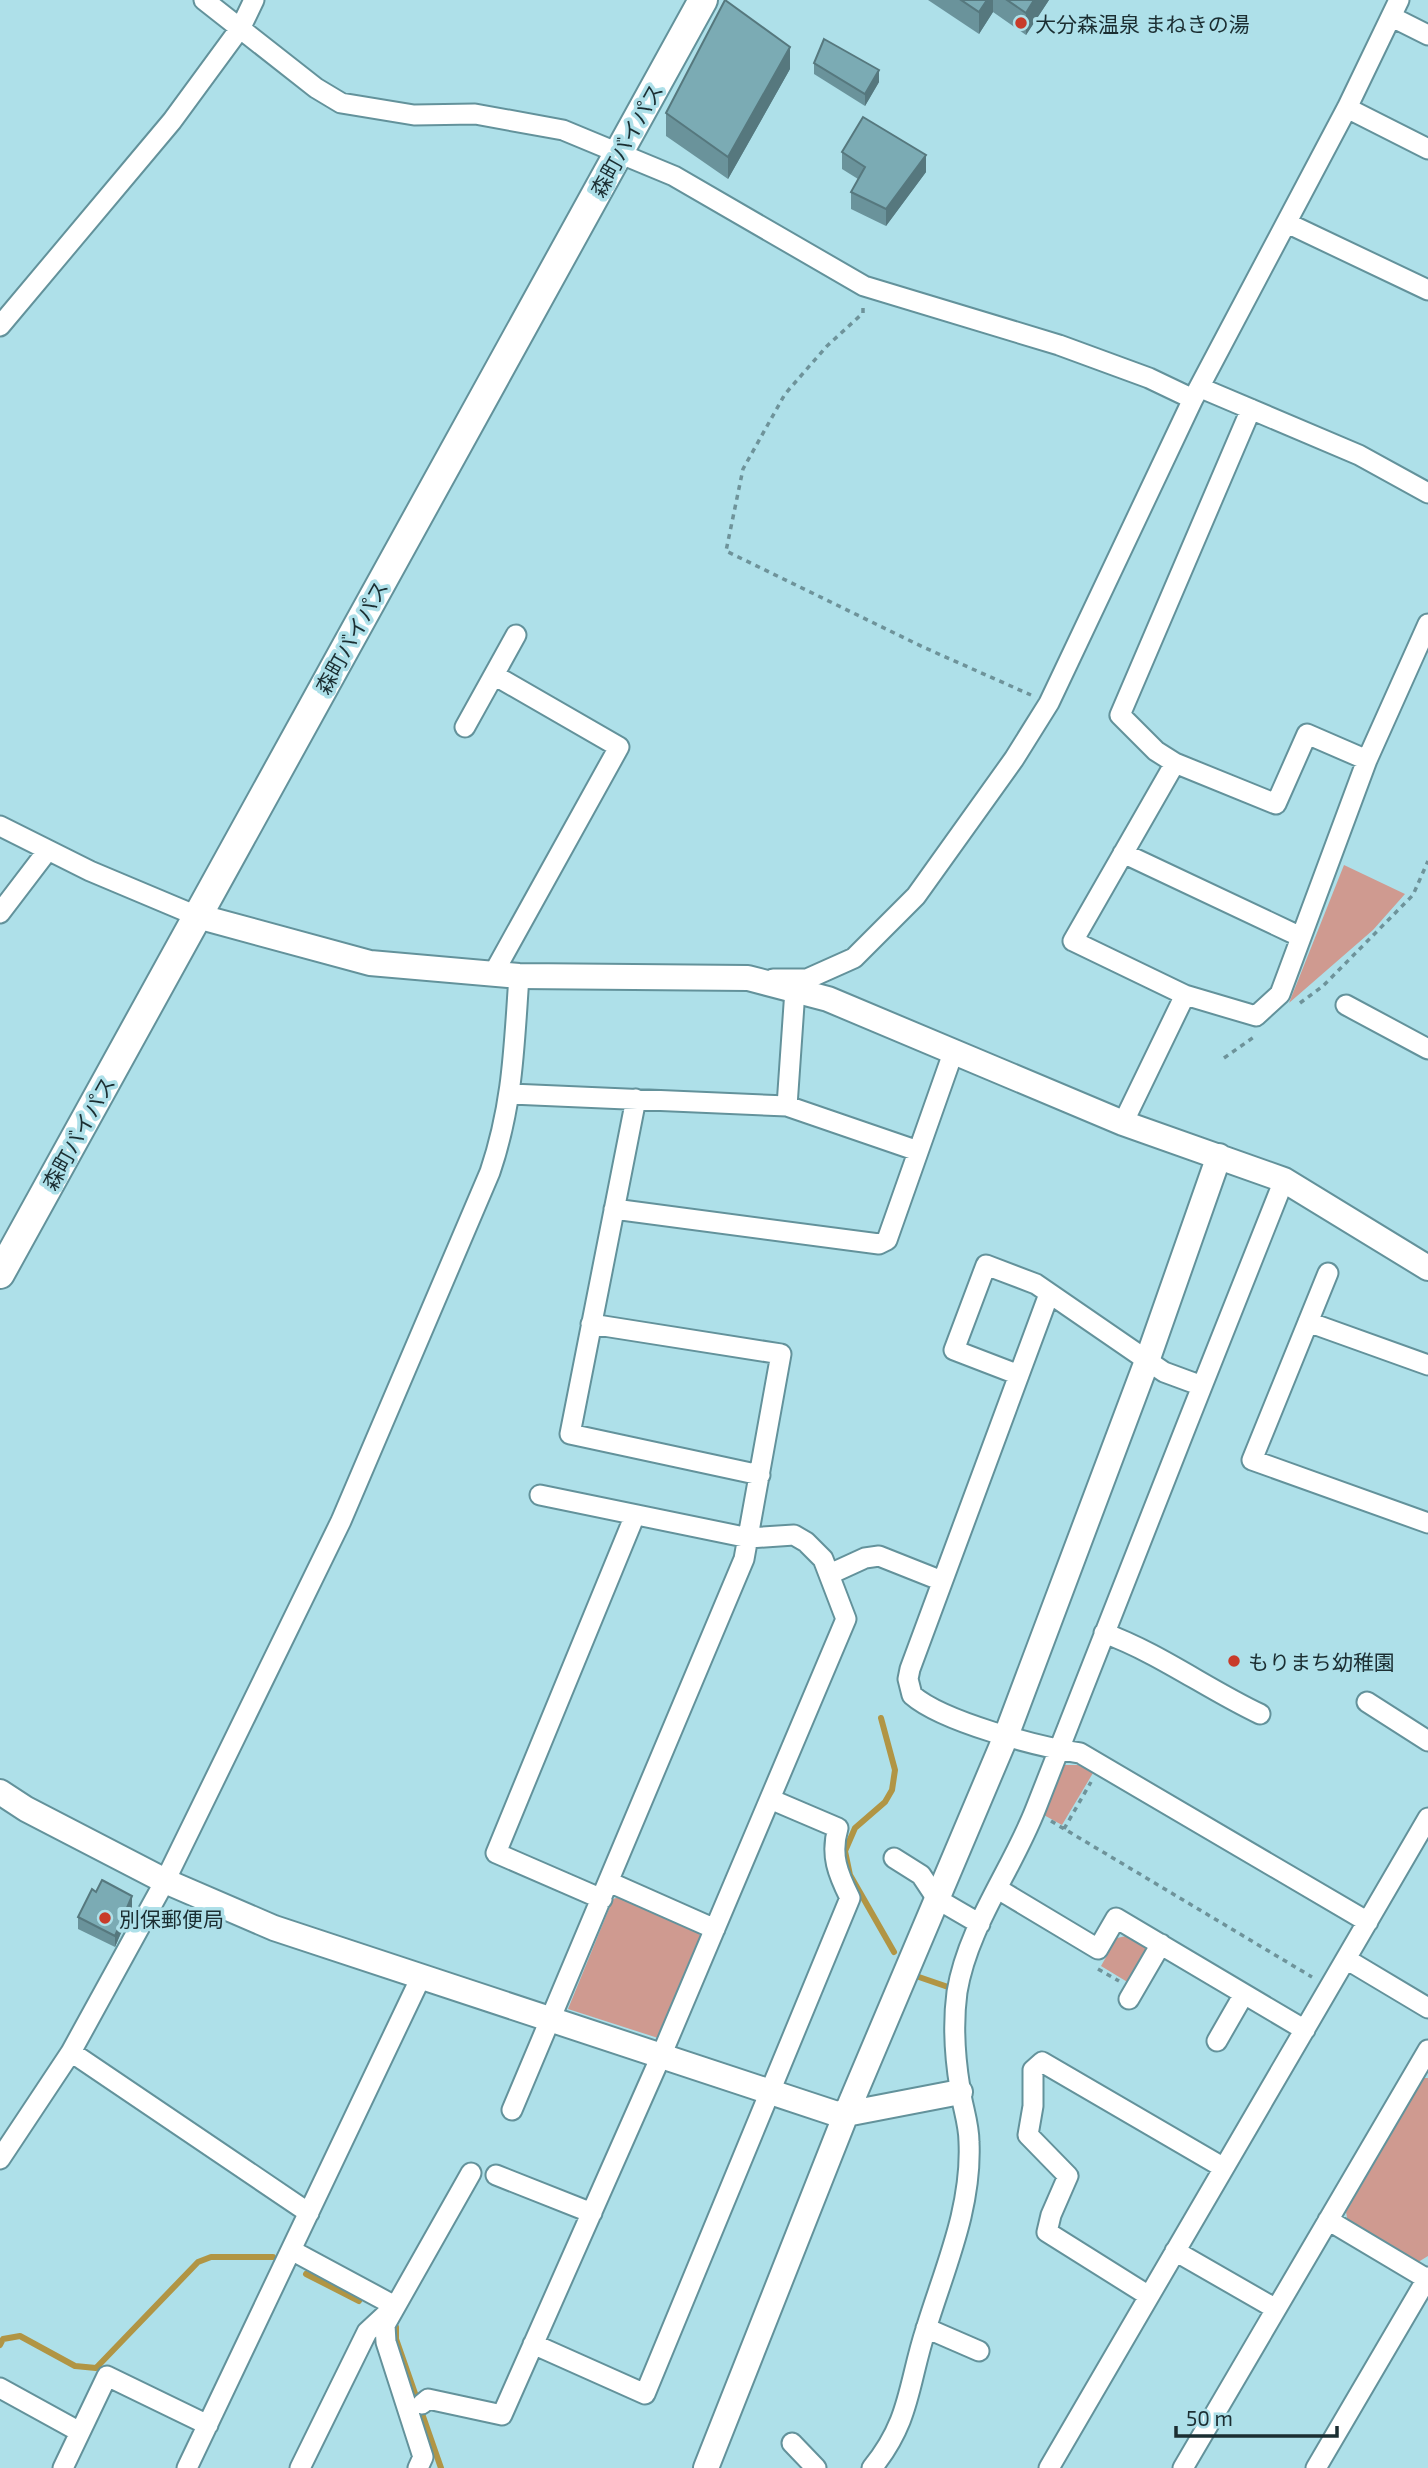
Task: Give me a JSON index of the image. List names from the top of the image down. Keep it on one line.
{"streets":{"main road":["森町バイパス"]},"places":["大分森温泉 まねきの湯","もりまち幼稚園","別保郵便局"],"scale_bar":"50 m"}
